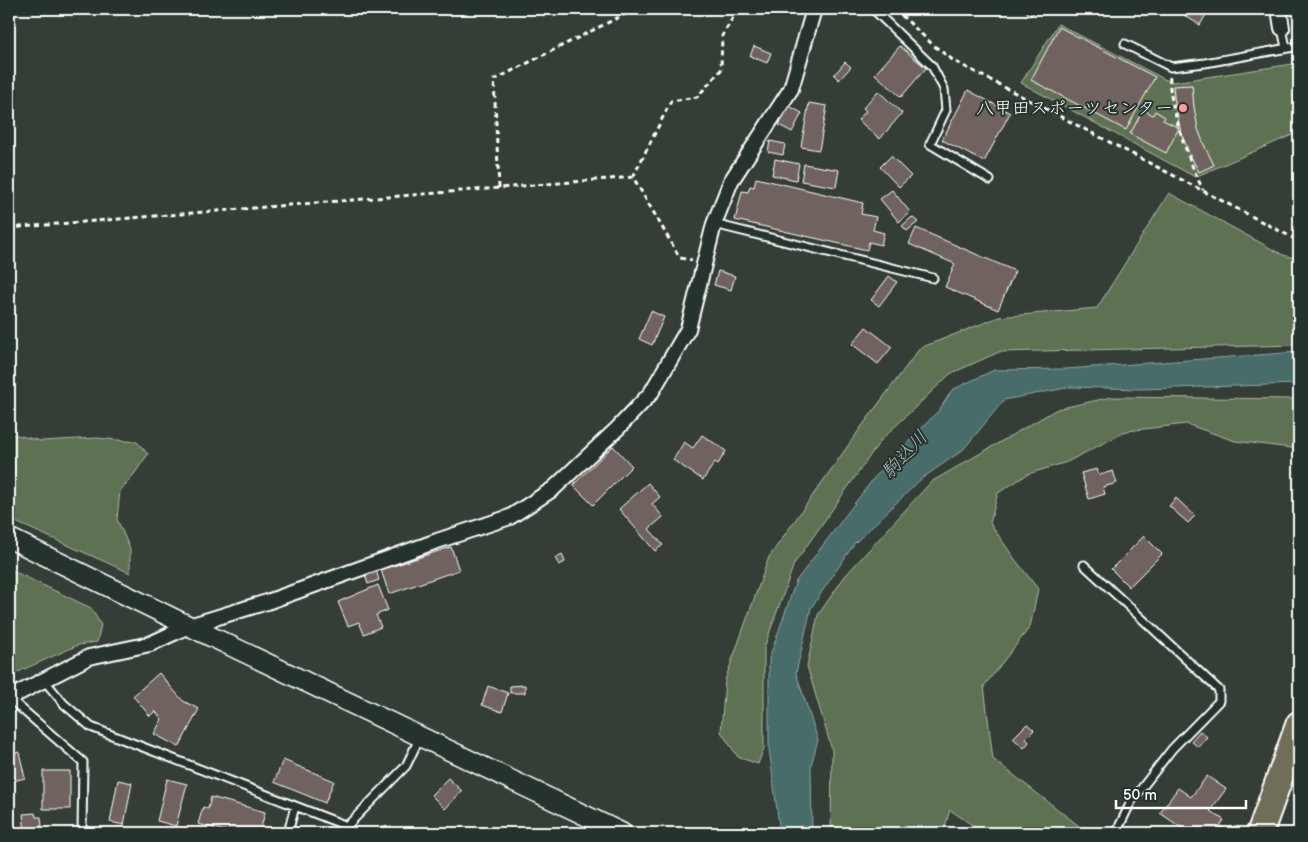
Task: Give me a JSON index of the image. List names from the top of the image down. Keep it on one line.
{"water":["駒込川"],"places":["八甲田スポーツセンター"],"scale_bar":"50 m"}
